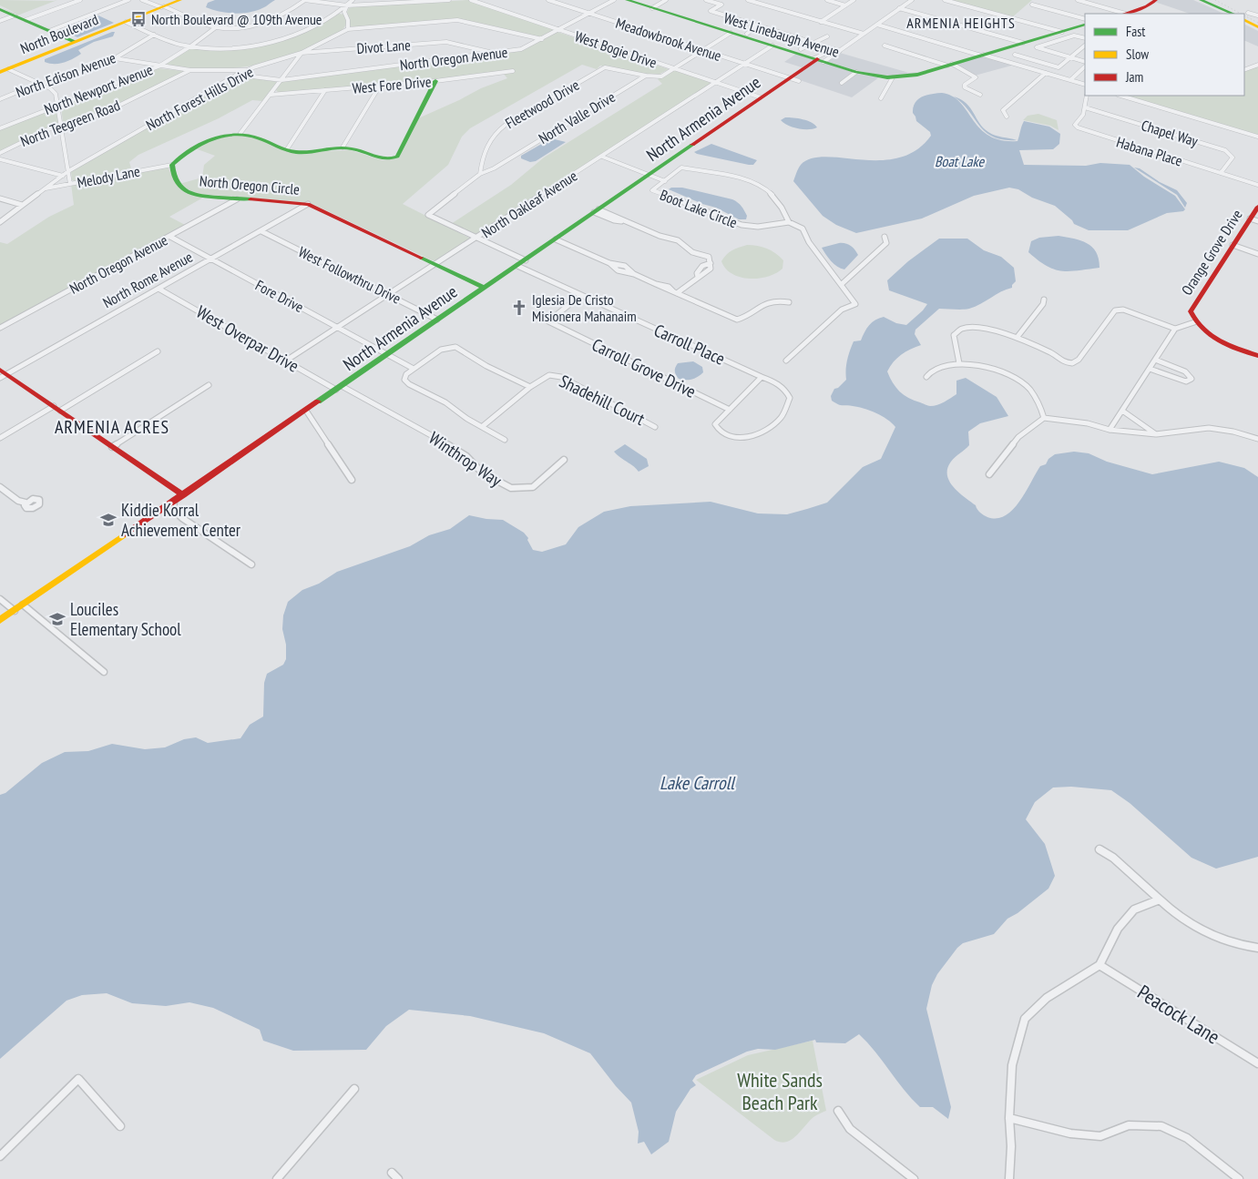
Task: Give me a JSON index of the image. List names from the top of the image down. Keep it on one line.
{"streets":{"street":["North Boulevard","West Linebaugh Avenue","Meadowbrook Avenue","Divot Lane","West Bogie Drive","North Oregon Avenue","North Edison Avenue","West Fore Drive","North Newport Avenue","North Forest Hills Drive","Fleetwood Drive","North Valle Drive","North Armenia Avenue","North Teegreen Road","Chapel Way","Habana Place","Melody Lane","North Oregon Circle","North Oakleaf Avenue","Boot Lake Circle","Orange Grove Drive","West Followthru Drive","North Rome Avenue","Fore Drive","West Overpar Drive","Carroll Place","Carroll Grove Drive","Shadehill Court","Winthrop Way","Peacock Lane"]},"crossings":[["West Linebaugh Avenue","North Valle Drive"],["West Linebaugh Avenue","North Armenia Avenue"],["West Linebaugh Avenue","North Oakleaf Avenue"],["Meadowbrook Avenue","North Oregon Avenue"],["Meadowbrook Avenue","North Valle Drive"],["Meadowbrook Avenue","North Armenia Avenue"],["Meadowbrook Avenue","North Oakleaf Avenue"],["Divot Lane","North Oregon Avenue"],["Divot Lane","North Forest Hills Drive"],["West Bogie Drive","North Oregon Avenue"],["West Bogie Drive","North Valle Drive"],["West Bogie Drive","North Armenia Avenue"],["West Bogie Drive","North Oakleaf Avenue"],["North Oregon Avenue","North Forest Hills Drive"],["North Oregon Avenue","North Oregon Circle"],["North Oregon Avenue","Fore Drive"],["North Forest Hills Drive","Melody Lane"],["Fleetwood Drive","North Valle Drive"],["North Valle Drive","North Oakleaf Avenue"],["North Armenia Avenue","North Oregon Circle"],["North Armenia Avenue","West Followthru Drive"],["North Armenia Avenue","Fore Drive"],["North Armenia Avenue","West Overpar Drive"],["North Armenia Avenue","Carroll Place"],["North Armenia Avenue","Winthrop Way"],["Chapel Way","Habana Place"],["Melody Lane","North Oregon Circle"],["North Oregon Circle","North Oakleaf Avenue"],["North Oregon Circle","North Rome Avenue"],["North Oakleaf Avenue","West Followthru Drive"],["North Oakleaf Avenue","Fore Drive"],["North Oakleaf Avenue","West Overpar Drive"],["West Followthru Drive","North Rome Avenue"],["North Rome Avenue","Fore Drive"],["North Rome Avenue","West Overpar Drive"],["West Overpar Drive","Winthrop Way"],["Carroll Place","Carroll Grove Drive"]],"districts":["ARMENIA HEIGHTS","ARMENIA ACRES"],"water":["Boat Lake","Lake Carroll"],"parks":["White Sands Beach Park"],"places":{"bus stop":["North Boulevard @ 109th Avenue"],"church":["Iglesia De Cristo Misionera Mahanaim"],"school or university":["Kiddie Korral Achievement Center","Louciles Elementary School"]},"legend":["Fast","Slow","Jam"]}
